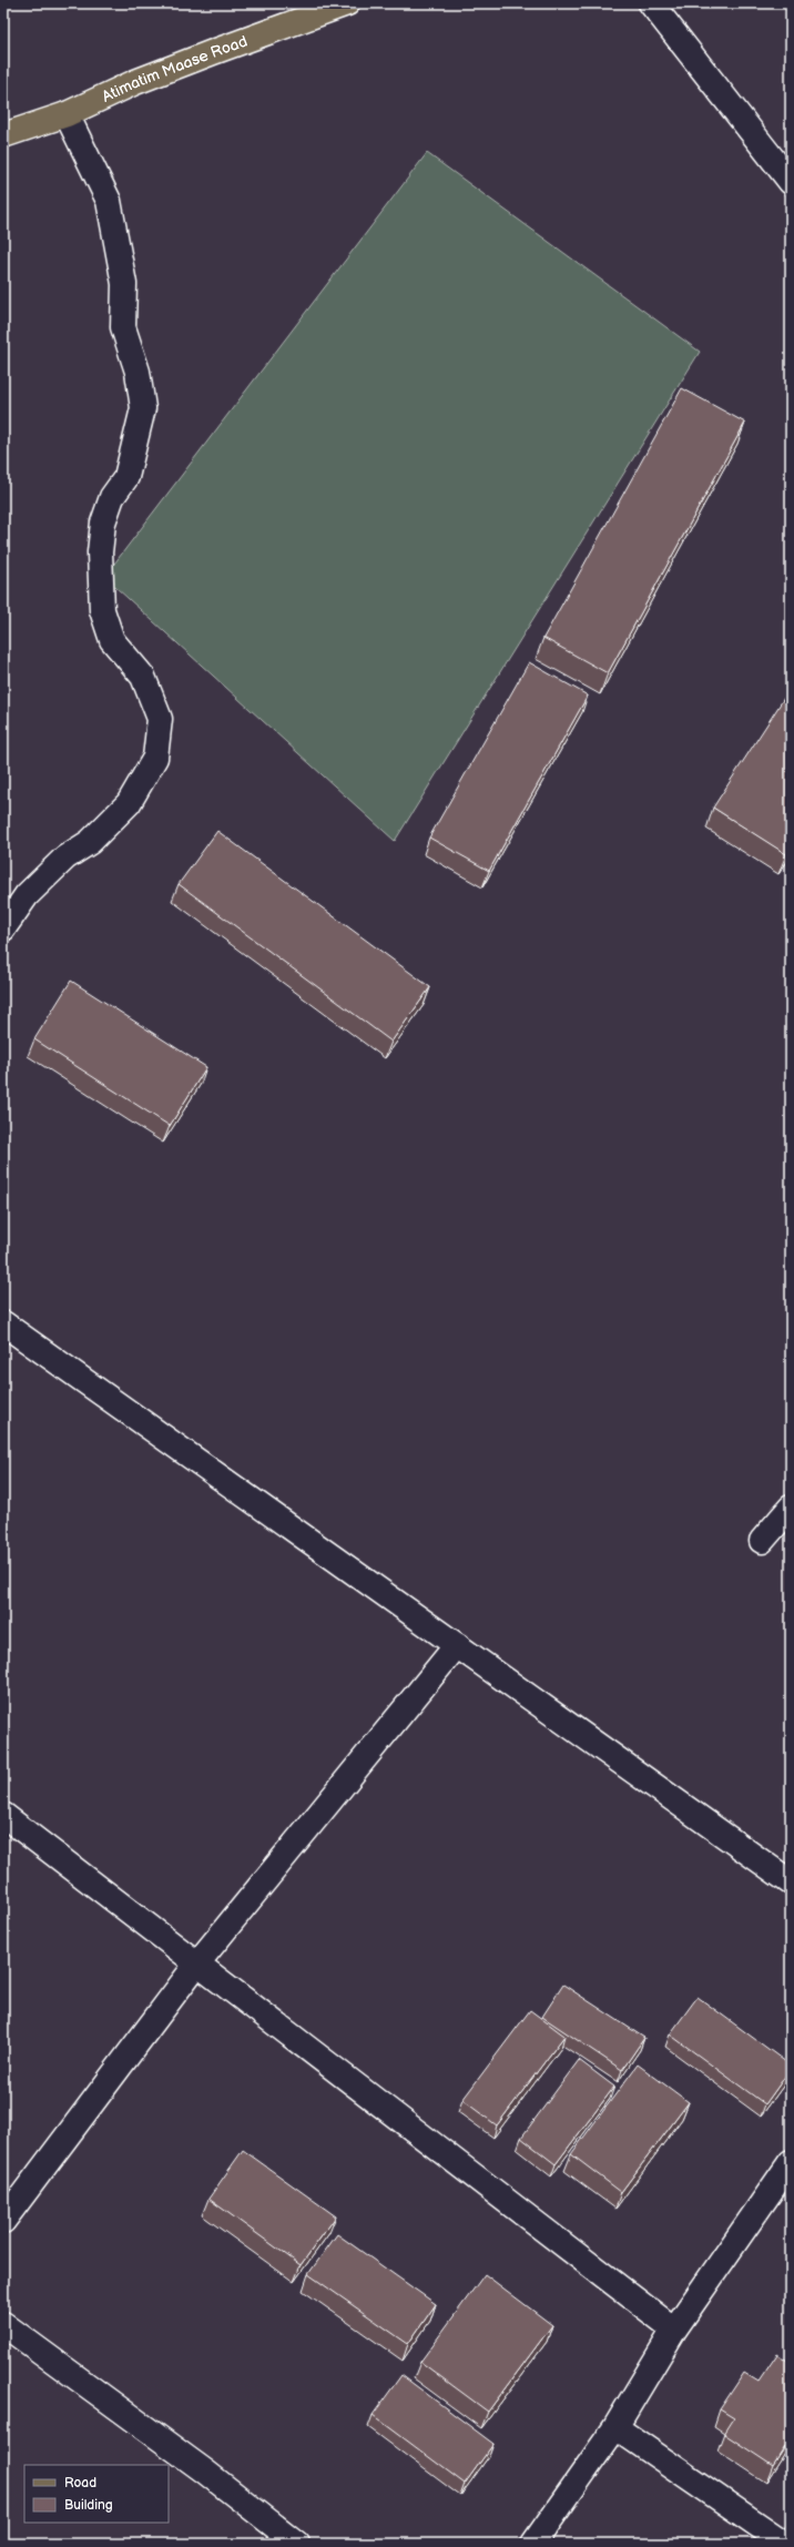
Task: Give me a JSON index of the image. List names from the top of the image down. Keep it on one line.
{"streets":{"main road":["Atimatim Maase Road"]},"legend":["Road","Building"]}
